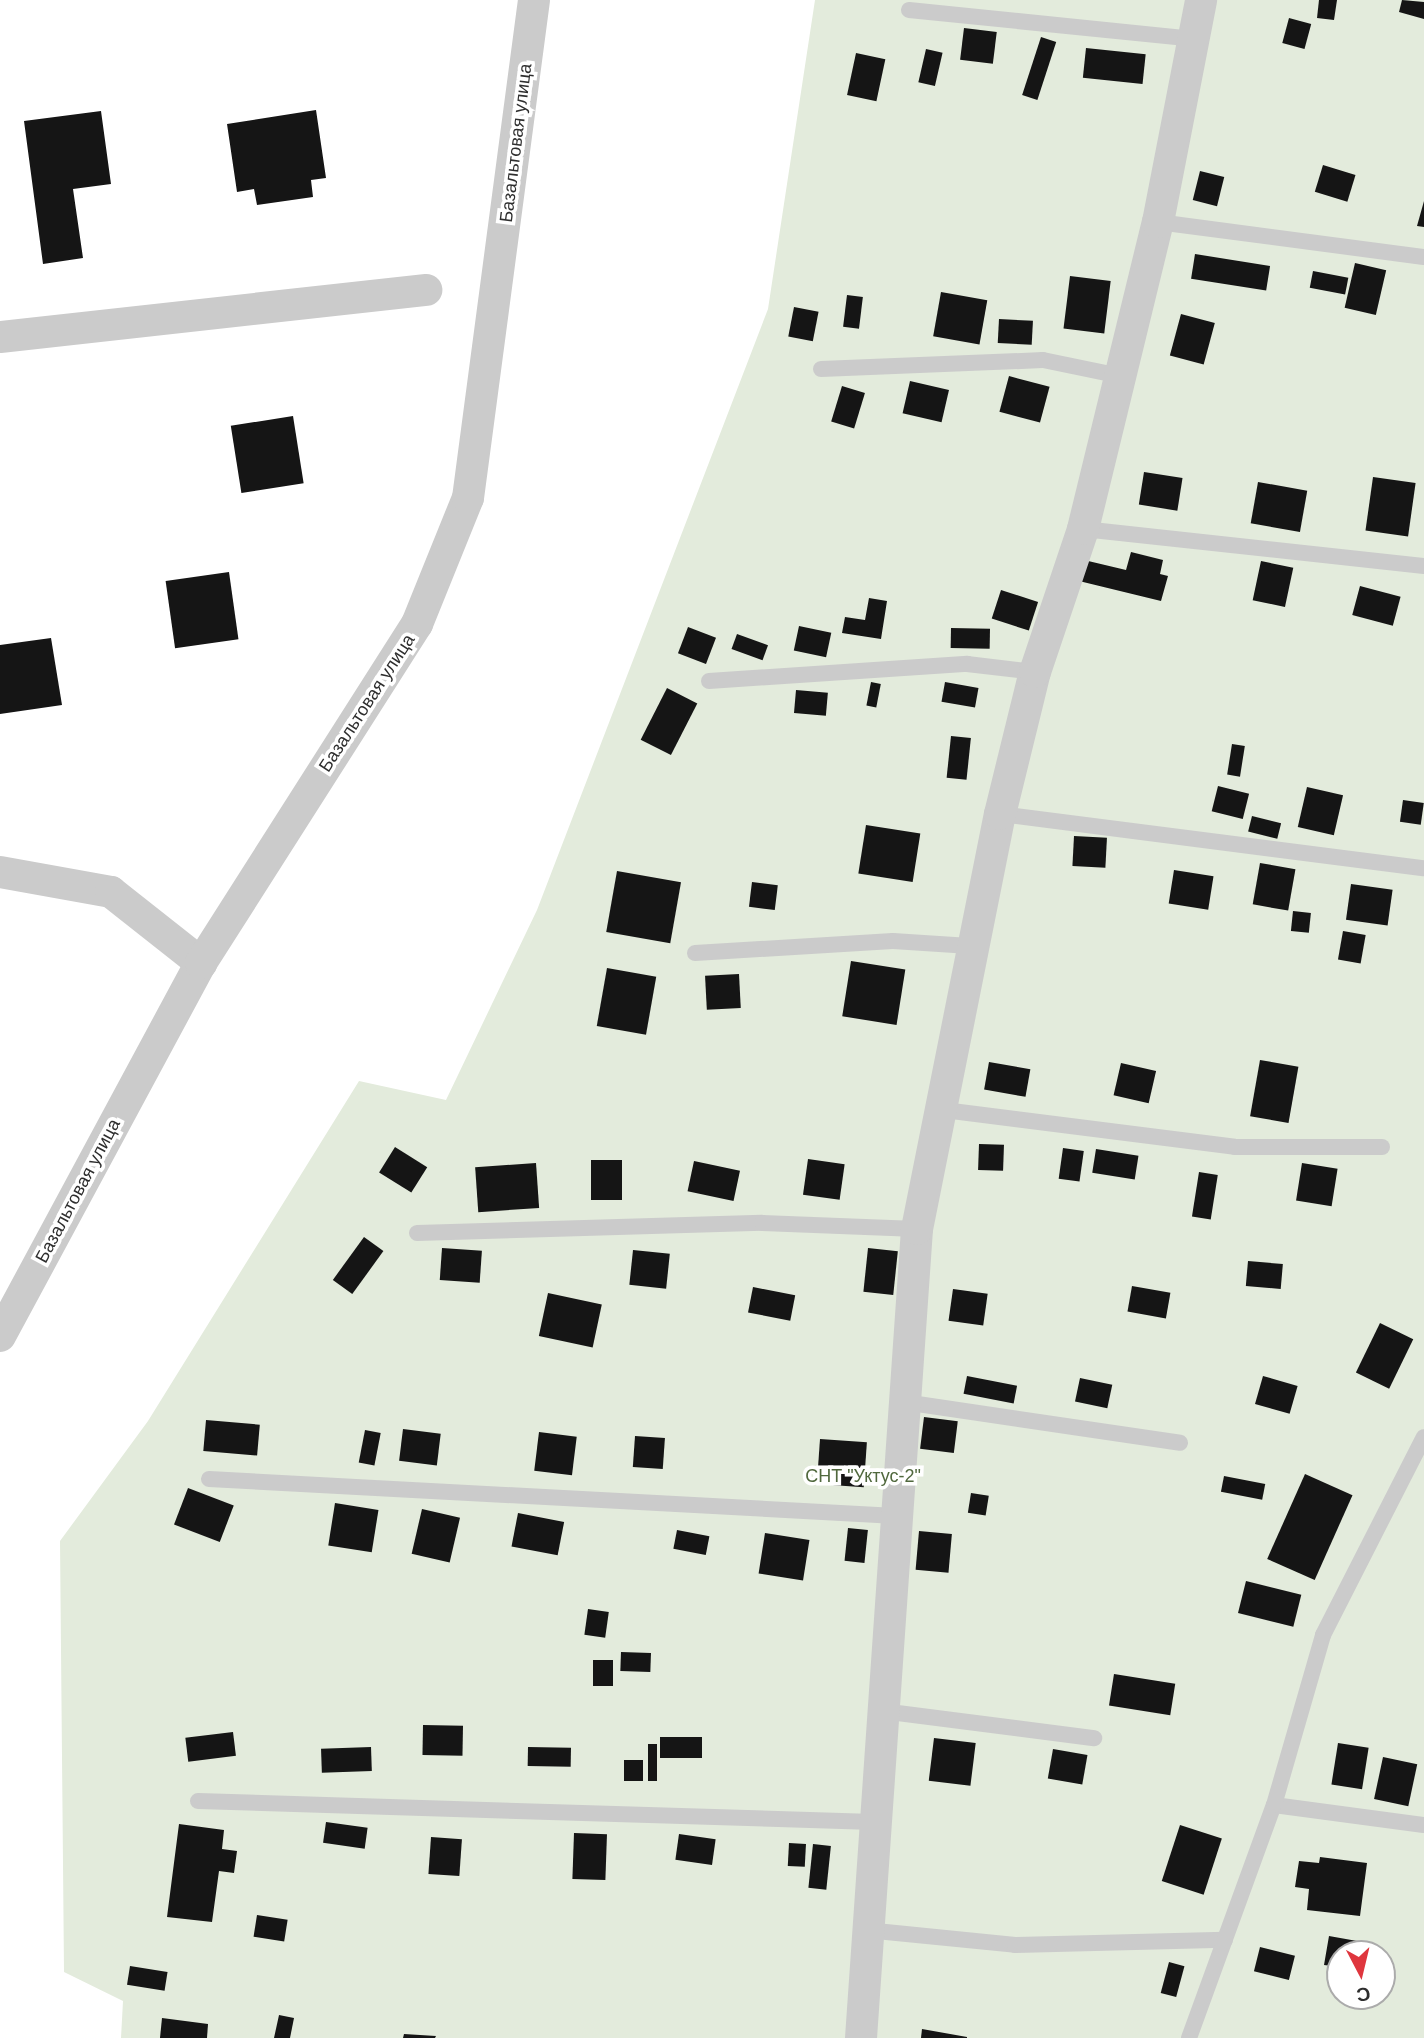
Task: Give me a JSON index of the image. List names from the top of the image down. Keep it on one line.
{"streets":{"street":["Базальтовая улица"]},"parks":["СНТ \"Уктус-2\""],"north":"bottom"}
